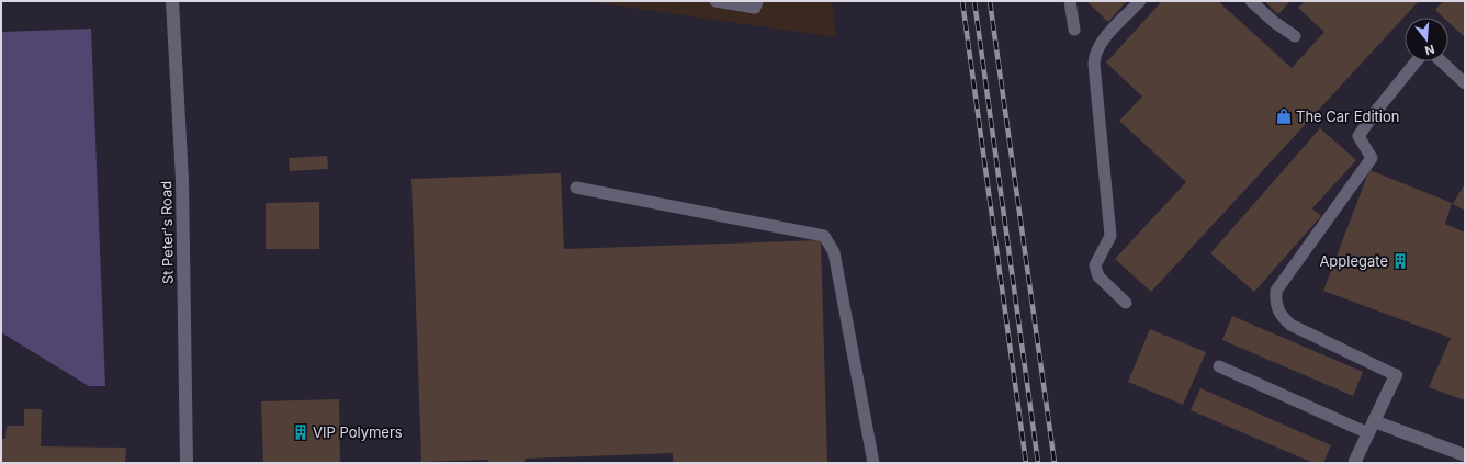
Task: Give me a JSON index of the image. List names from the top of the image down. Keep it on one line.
{"streets":{"street":["St Peter's Road"]},"places":{"shop":["The Car Edition"],"building":["Applegate","VIP Polymers"]},"north":"bottom"}
